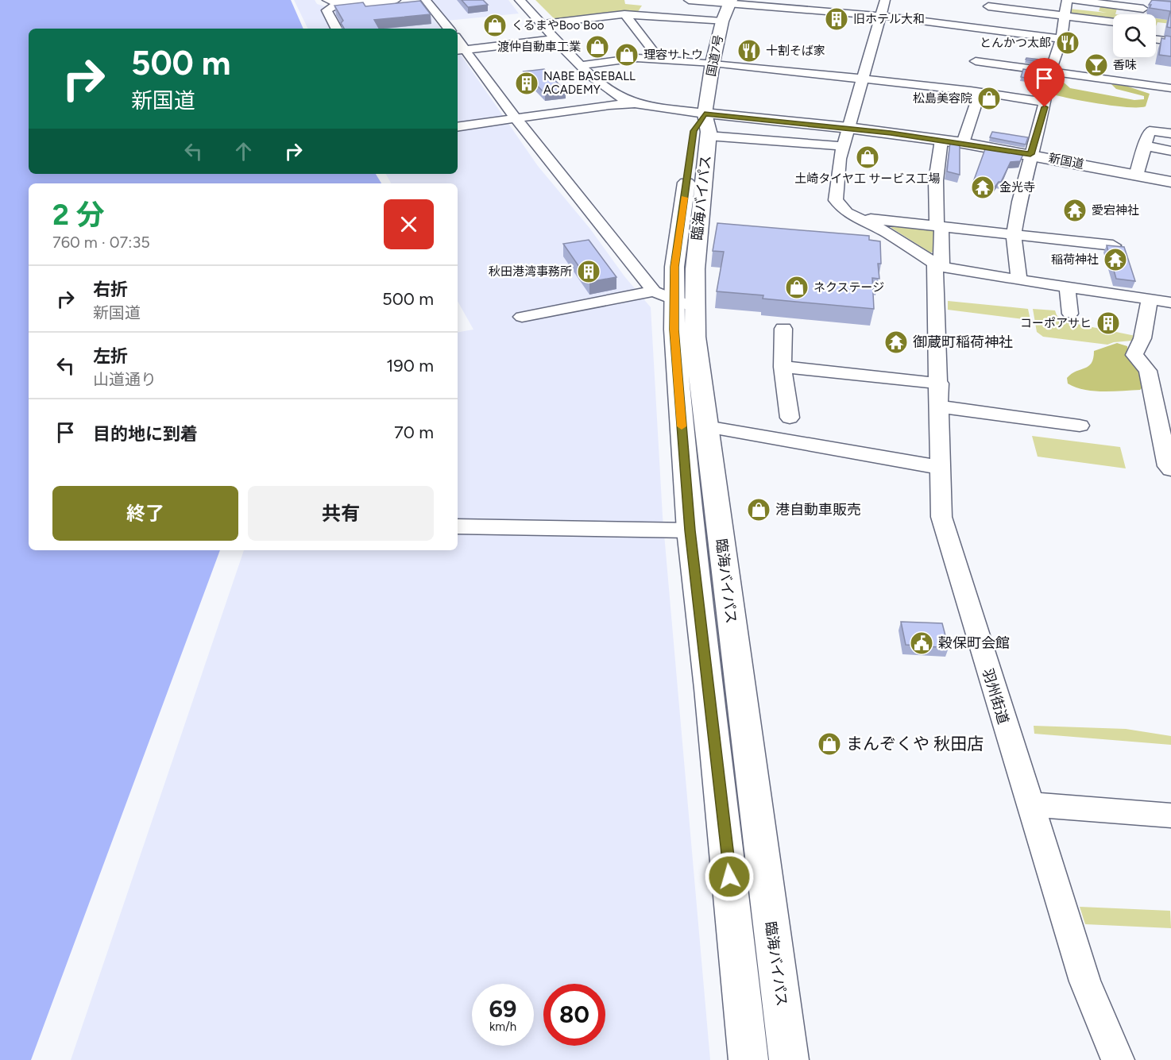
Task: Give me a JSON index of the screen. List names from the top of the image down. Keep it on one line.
{"streets":{"main road":["国道7号","新国道","臨海バイパス"],"street":["羽州街道"]},"crossings":[["国道7号","新国道"],["国道7号","臨海バイパス"],["新国道","臨海バイパス"],["新国道","羽州街道"]],"places":{"building":["旧ホテル大和","NABE BASEBALL ACADEMY","秋田港湾事務所","コーポアサヒ"],"shop":["くるまやBoo Boo","渡仲自動車工業","理容サトウ","松島美容院","土崎タイヤ工 サービス工場","ネクステージ","港自動車販売","まんぞくや 秋田店"],"restaurant":["とんかつ太郎","十割そば家"],"bar":["香味"],"temple":["金光寺","愛宕神社","稲荷神社","御蔵町稲荷神社"],"public building":["穀保町会館"]},"page":{"turn":["500 m","新国道"],"heading":["2 分","760 m · 07:35"],"list":[{"name":"右折","note":"新国道","value":"500 m"},{"name":"左折","note":"山道通り","value":"190 m"},{"name":"目的地に到着","value":"70 m"}],"buttons":["終了","共有"],"speed":"69 km/h","limit":"80"}}
